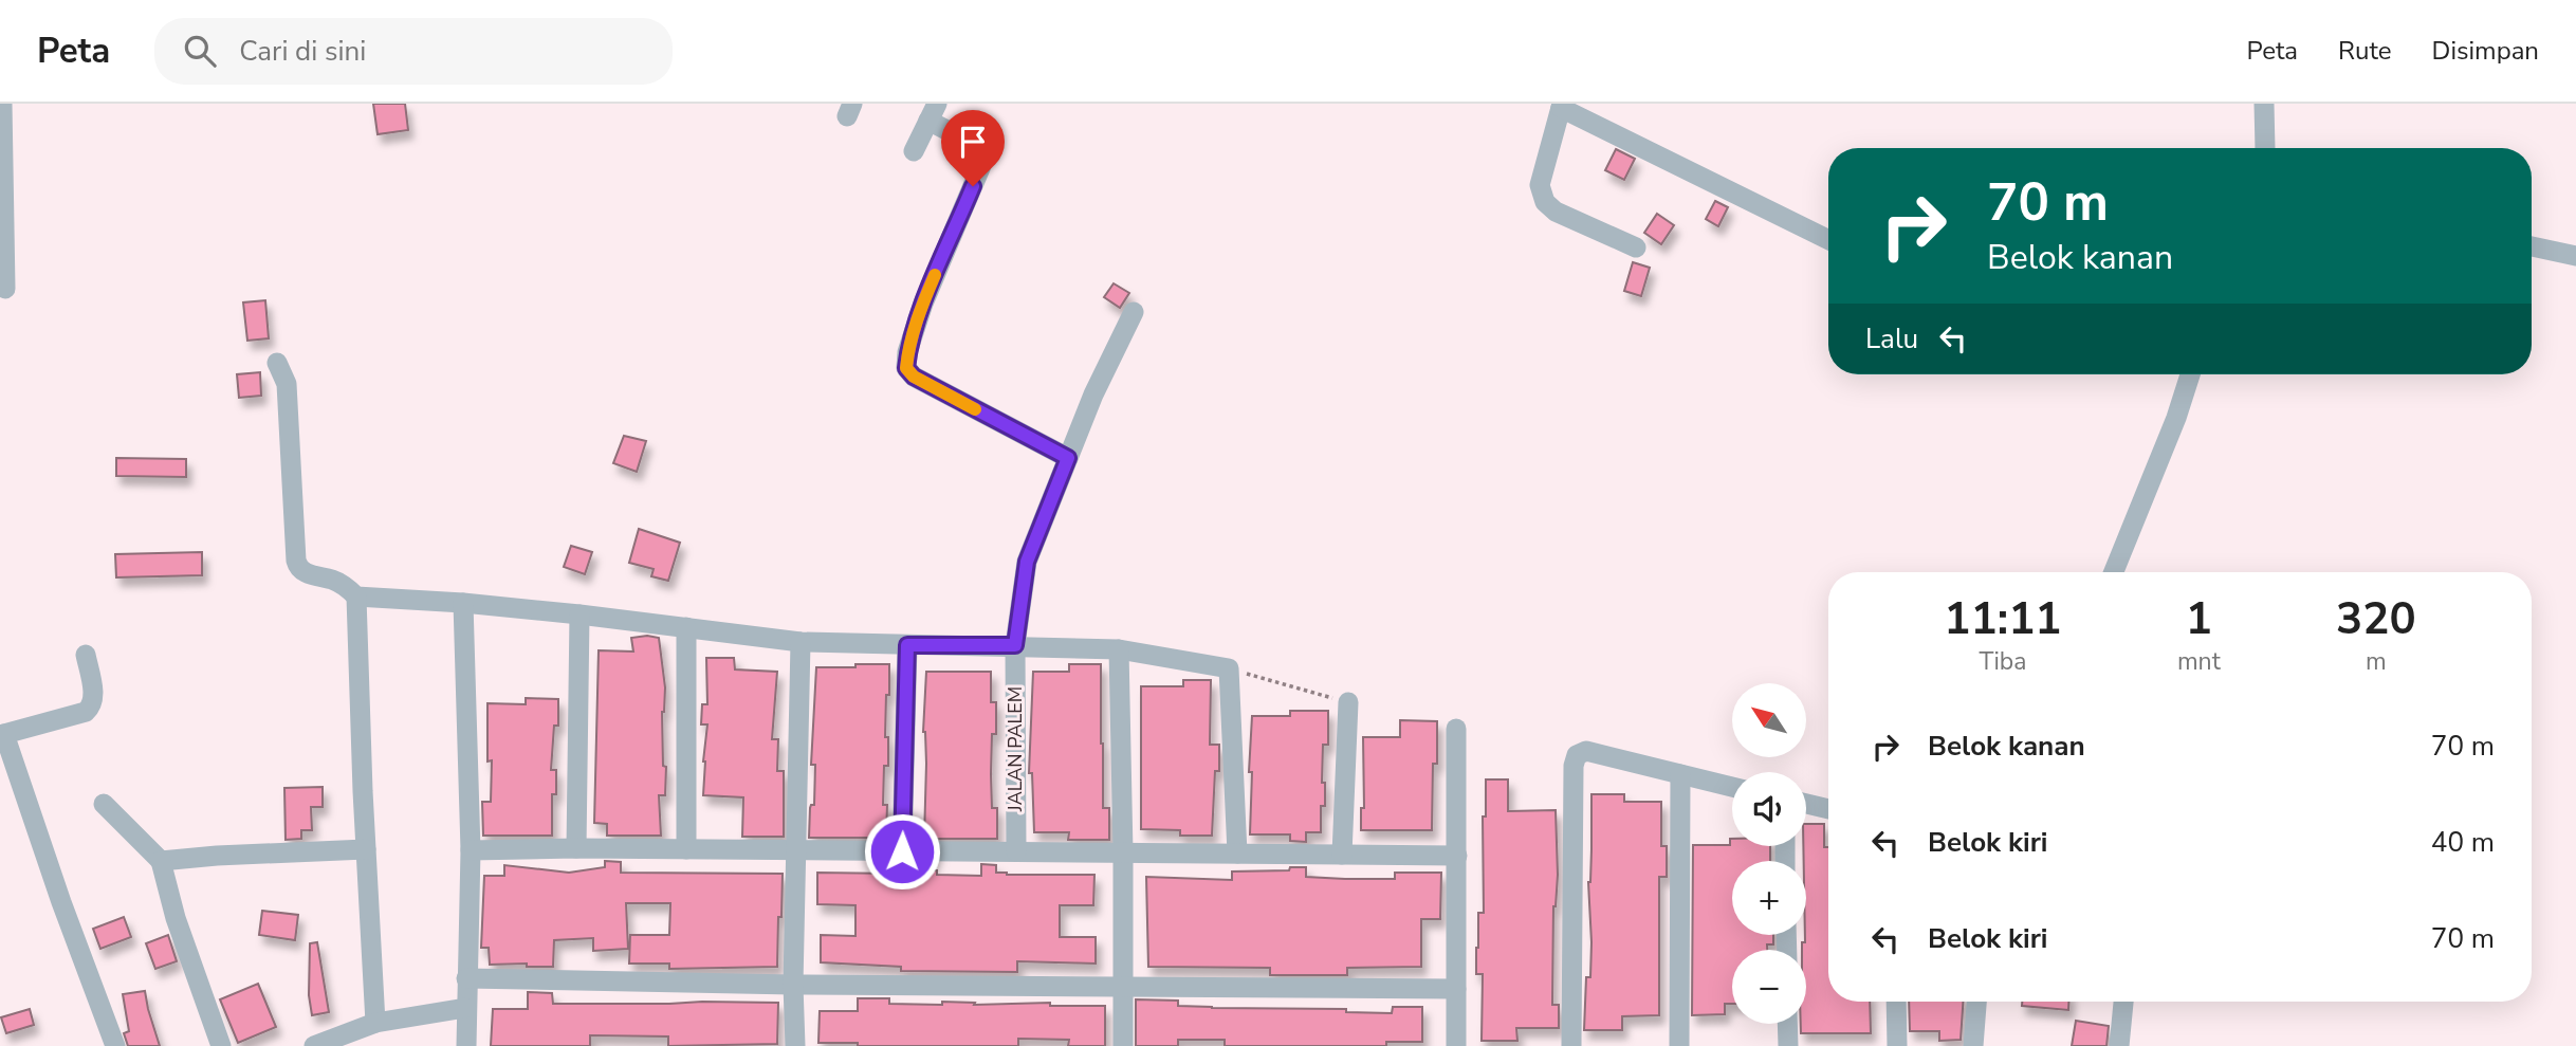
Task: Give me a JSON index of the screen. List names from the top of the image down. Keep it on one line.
{"streets":{"street":["JALAN PALEM"]},"north":"top left","page":{"header":"Peta","search":"Cari di sini","nav":["Peta","Rute","Disimpan"],"turn":["70 m","Belok kanan"],"then":"Lalu","eta":["11:11","Tiba","1","mnt","320","m"],"map_buttons":["+","−"],"list":[{"name":"Belok kanan","value":"70 m"},{"name":"Belok kiri","value":"40 m"},{"name":"Belok kiri","value":"70 m"}]}}
